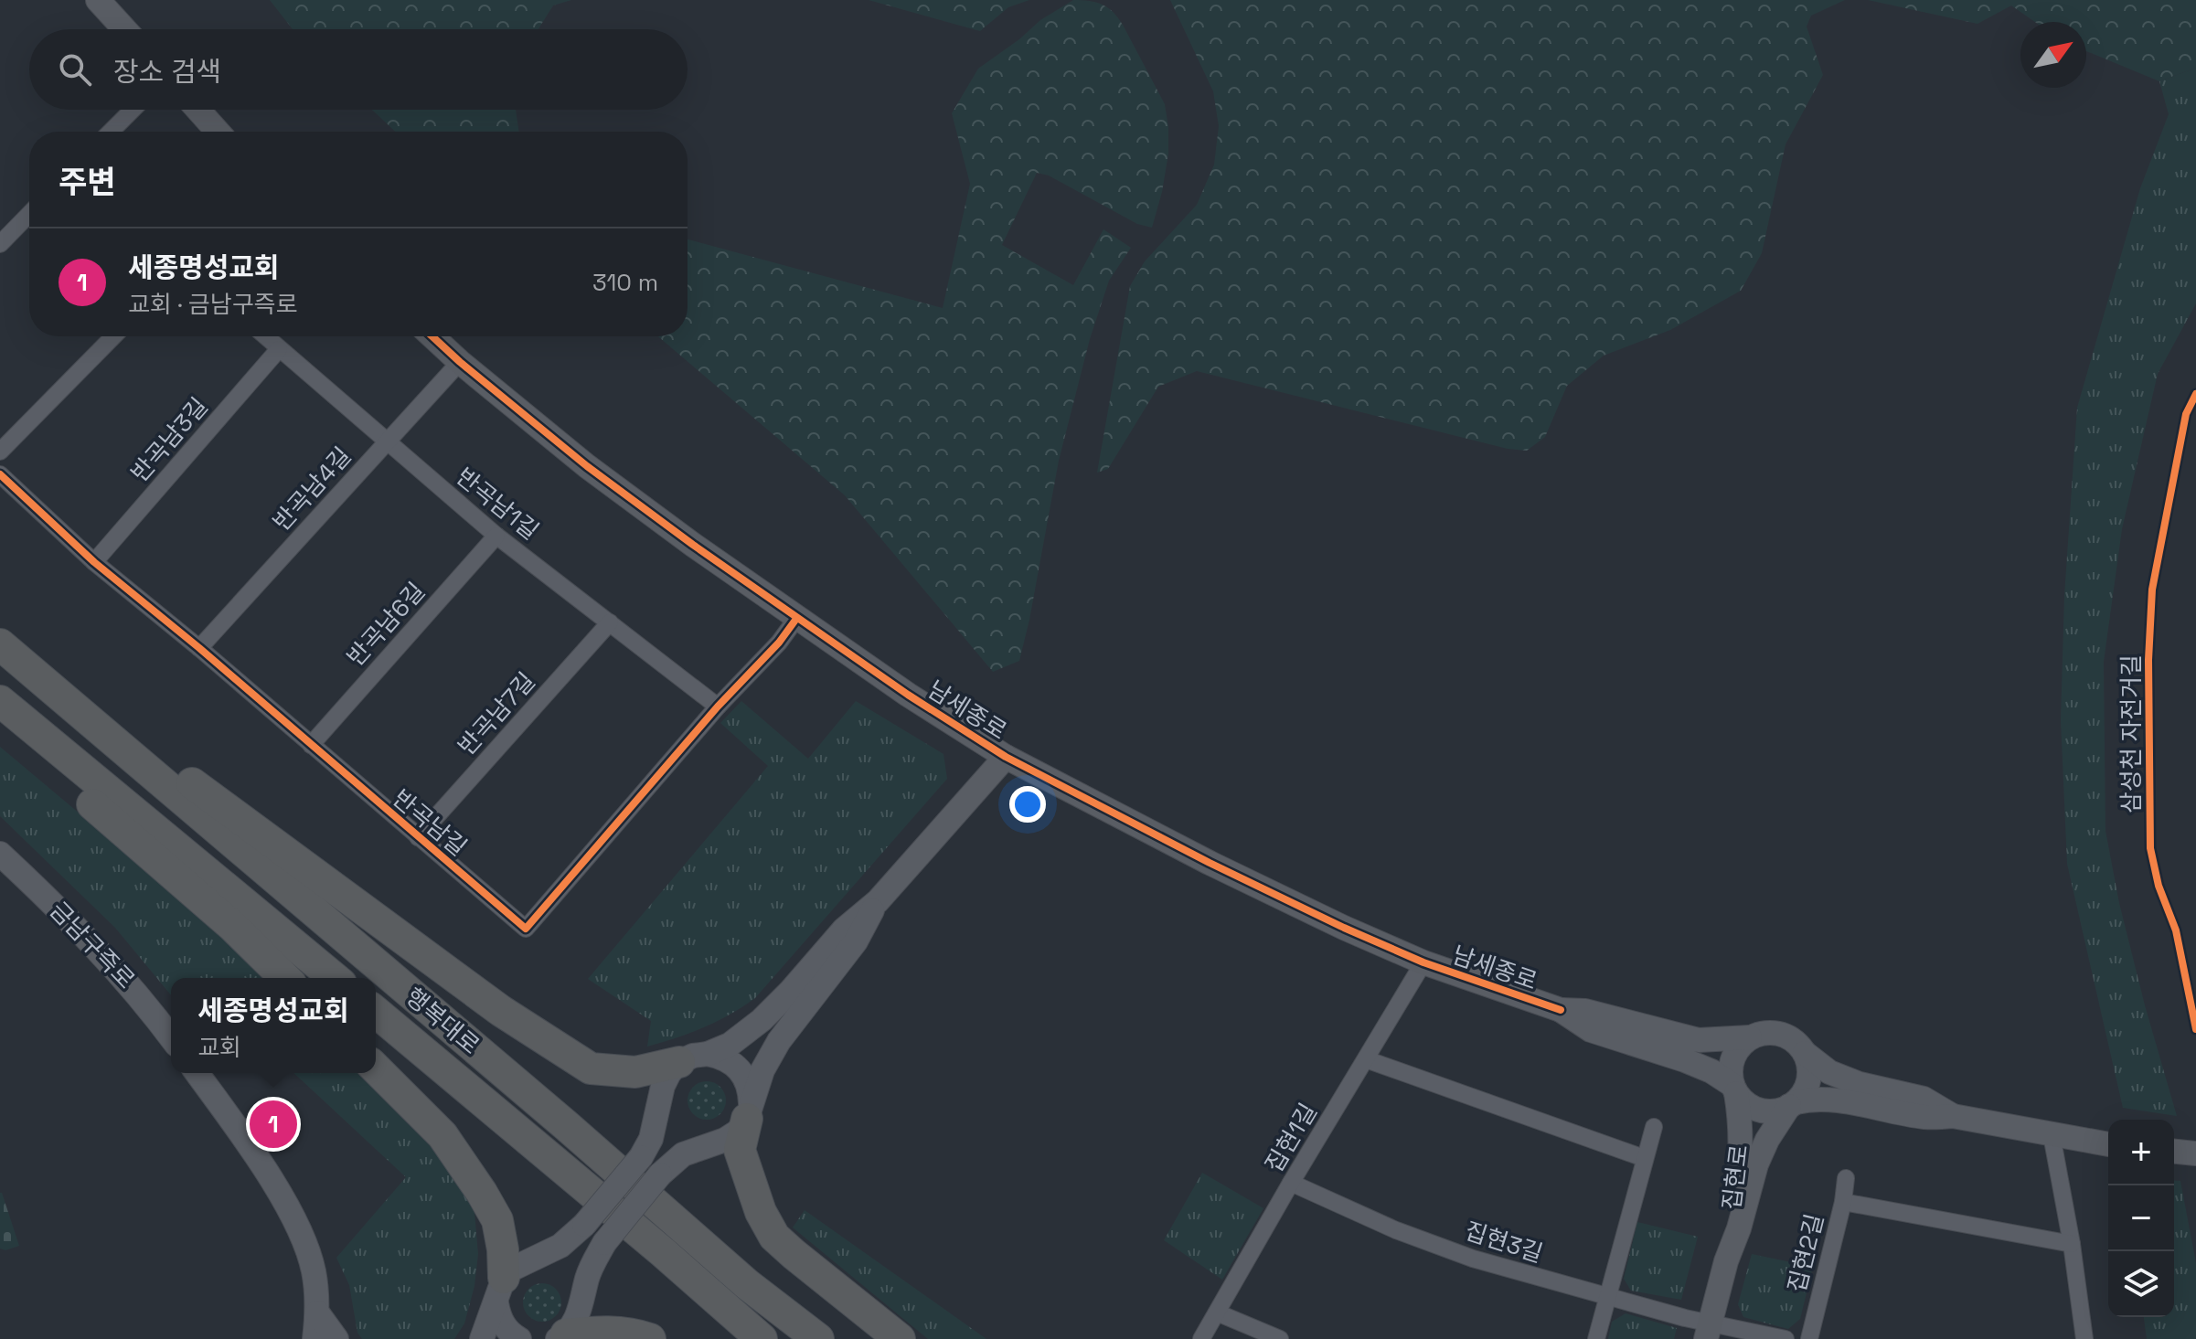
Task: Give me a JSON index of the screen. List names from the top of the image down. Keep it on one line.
{"streets":{"highway":["행복대로"],"street":["반곡남3길","반곡남4길","반곡남1길","반곡남6길","남세종로","반곡남7길","반곡남길","금남구즉로","집현1길","집현로","집현3길","집현2길"],"cycle path":["삼성천 자전거길"]},"crossings":[["반곡남3길","반곡남1길"],["반곡남3길","반곡남길"],["반곡남4길","반곡남1길"],["반곡남4길","남세종로"],["반곡남4길","반곡남길"],["반곡남1길","반곡남6길"],["반곡남1길","반곡남7길"],["반곡남1길","반곡남길"],["반곡남6길","반곡남길"],["남세종로","반곡남길"],["남세종로","집현1길"],["남세종로","집현로"],["반곡남7길","반곡남길"],["집현1길","집현3길"],["집현로","집현3길"]],"north":"top right","page":{"search":"장소 검색","heading":"주변","list":[{"mark":"1","name":"세종명성교회","note":"교회 · 금남구즉로","value":"310 m"}],"popup":["세종명성교회","교회"],"pins":"1","map_buttons":["+","−"]}}
